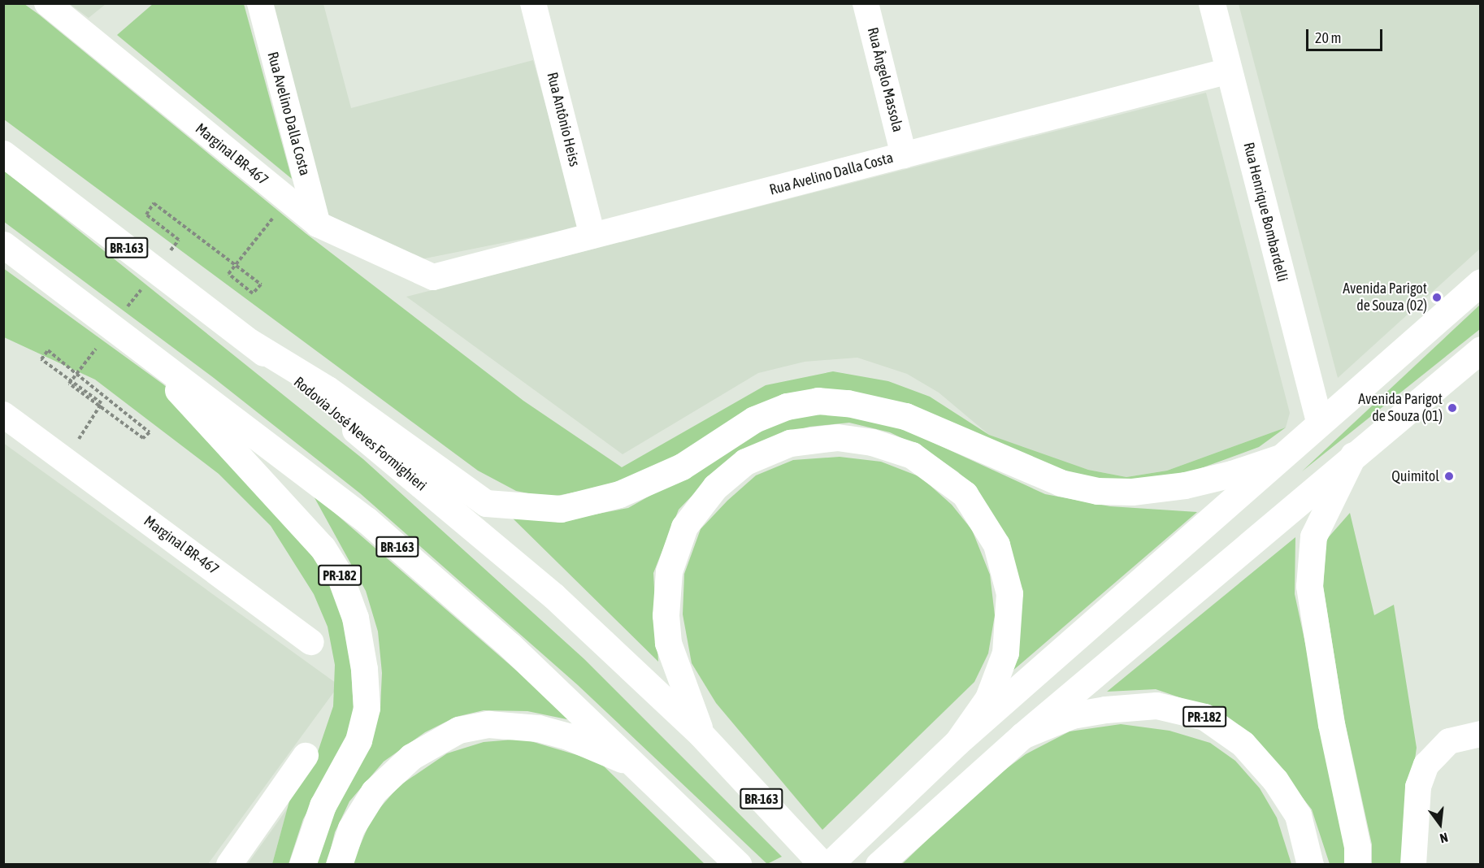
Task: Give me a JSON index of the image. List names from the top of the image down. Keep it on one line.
{"streets":{"main road":["Rua Henrique Bombardelli","BR-163","Rodovia José Neves Formighieri","PR-182"],"street":["Rua Ângelo Massola","Rua Avelino Dalla Costa","Rua Antônio Heiss","Marginal BR-467"]},"crossings":[["Rua Ângelo Massola","Rua Avelino Dalla Costa"],["Rua Avelino Dalla Costa","Rua Antônio Heiss"],["Rua Avelino Dalla Costa","Marginal BR-467"],["Rua Avelino Dalla Costa","Rua Henrique Bombardelli"],["BR-163","Rodovia José Neves Formighieri"],["BR-163","PR-182"]],"places":["Avenida Parigot de Souza (02)","Avenida Parigot de Souza (01)","Quimitol"],"scale_bar":"20 m","north":"bottom"}
